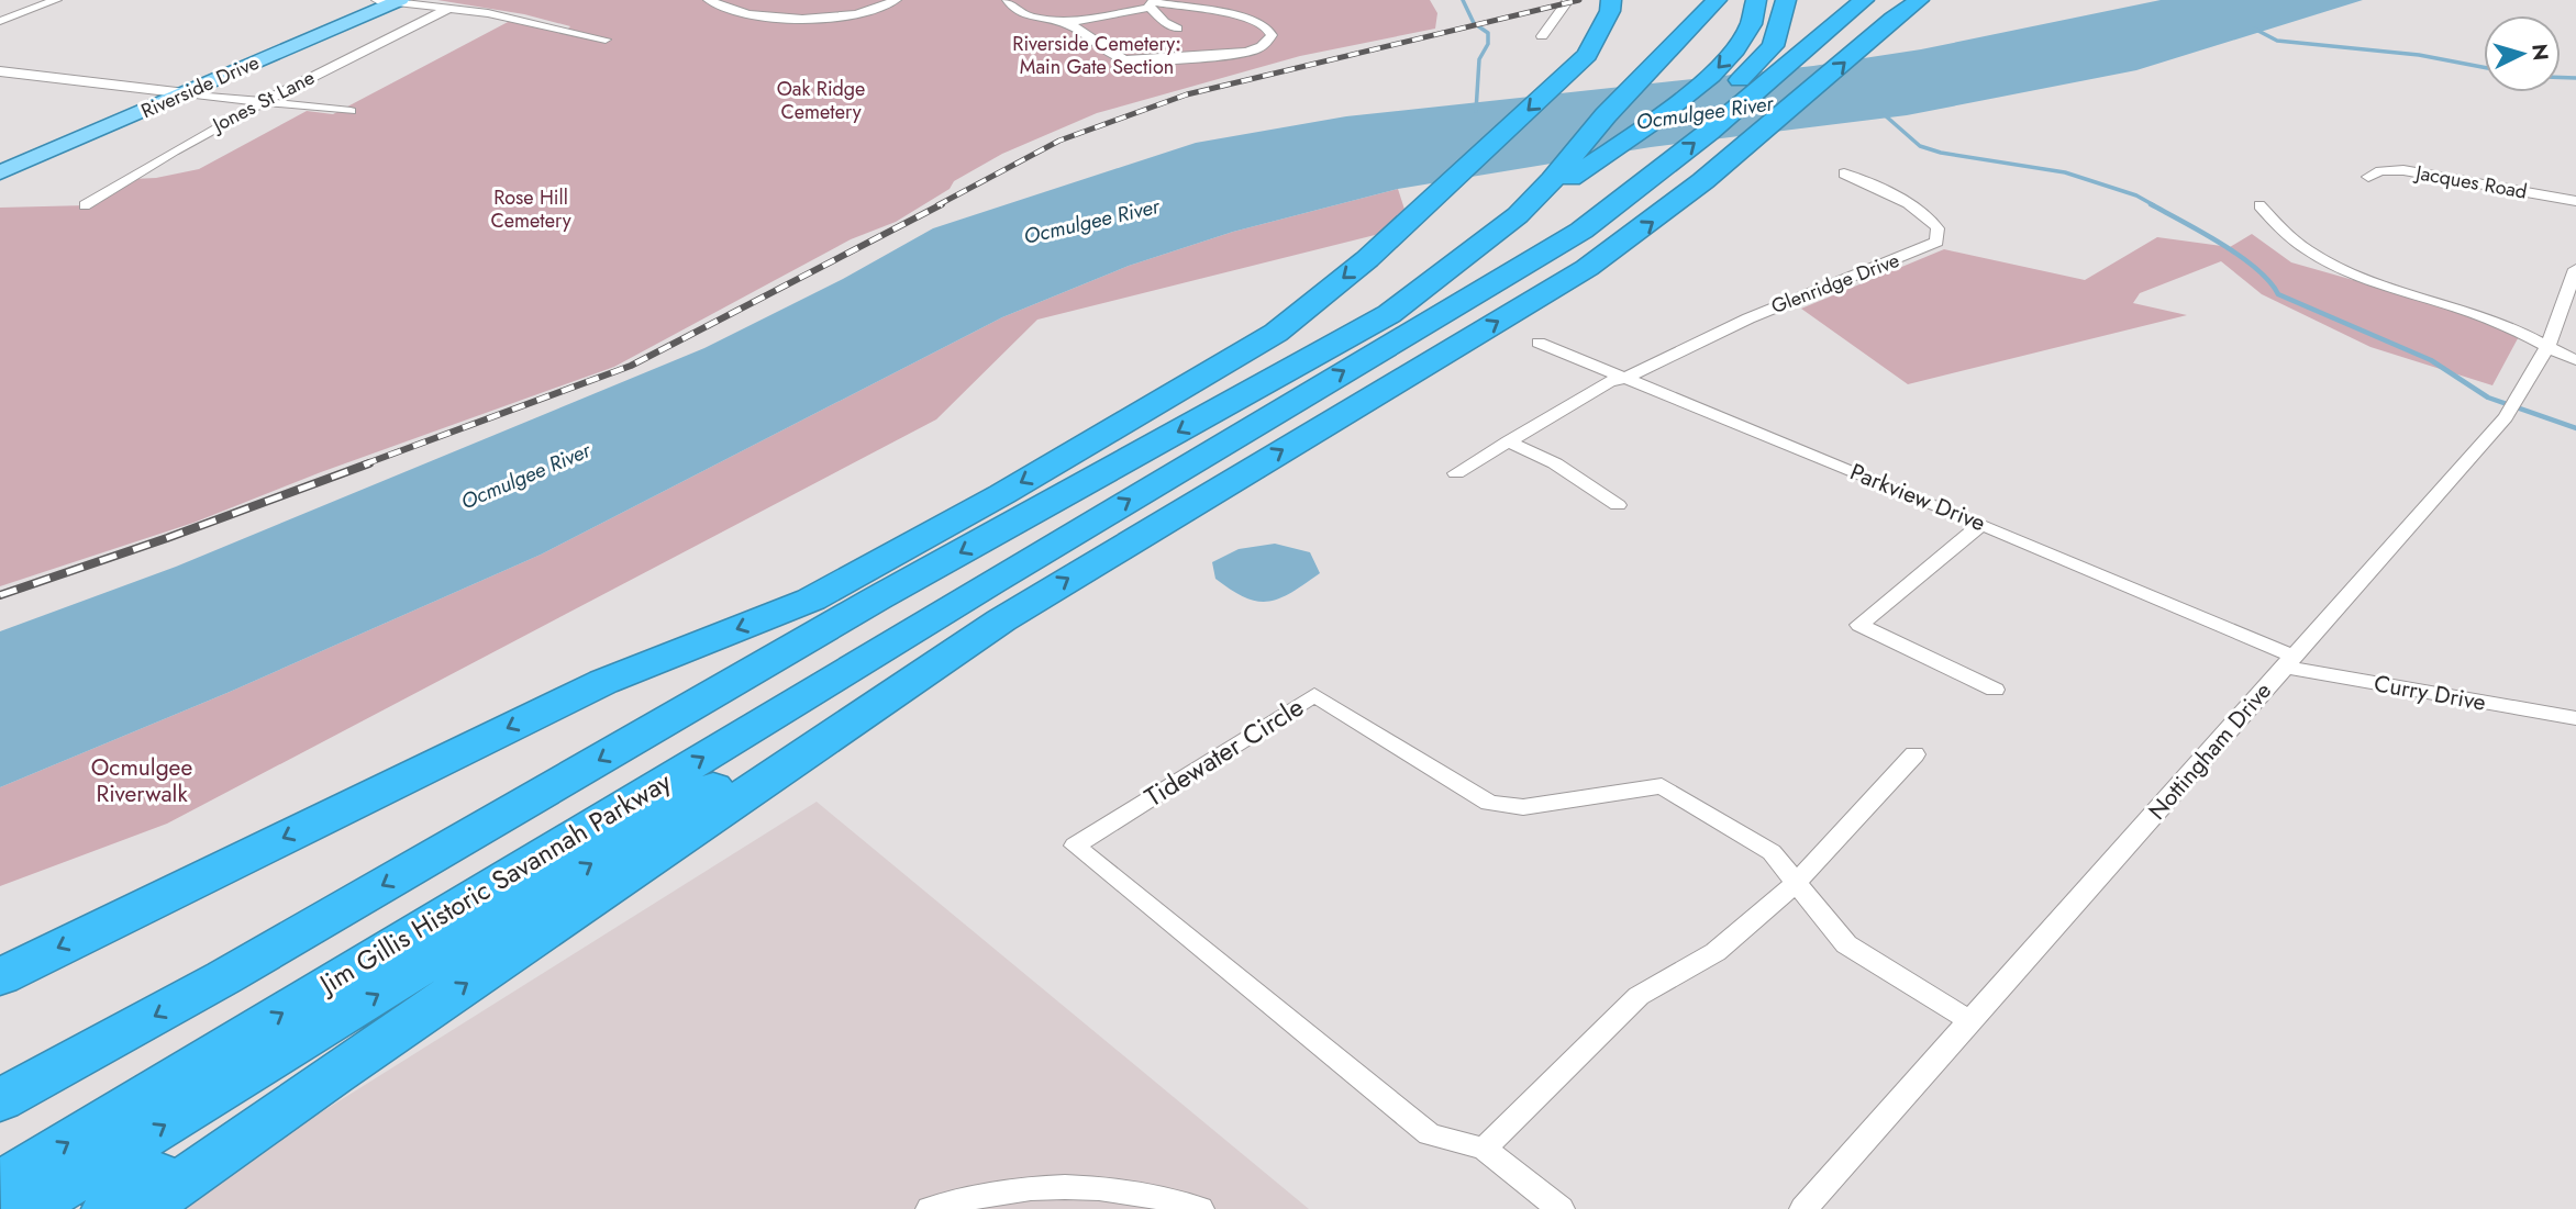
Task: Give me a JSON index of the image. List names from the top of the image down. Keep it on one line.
{"streets":{"highway":["Jim Gillis Historic Savannah Parkway"],"main road":["Riverside Drive"],"street":["Jones St Lane","Jacques Road","Glenridge Drive","Parkview Drive","Curry Drive","Nottingham Drive","Tidewater Circle"]},"crossings":[["Glenridge Drive","Parkview Drive"],["Parkview Drive","Curry Drive"],["Parkview Drive","Nottingham Drive"],["Curry Drive","Nottingham Drive"],["Nottingham Drive","Tidewater Circle"]],"water":["Ocmulgee River"],"parks":["Riverside Cemetery: Main Gate Section","Oak Ridge Cemetery","Rose Hill Cemetery","Ocmulgee Riverwalk"],"north":"right"}
